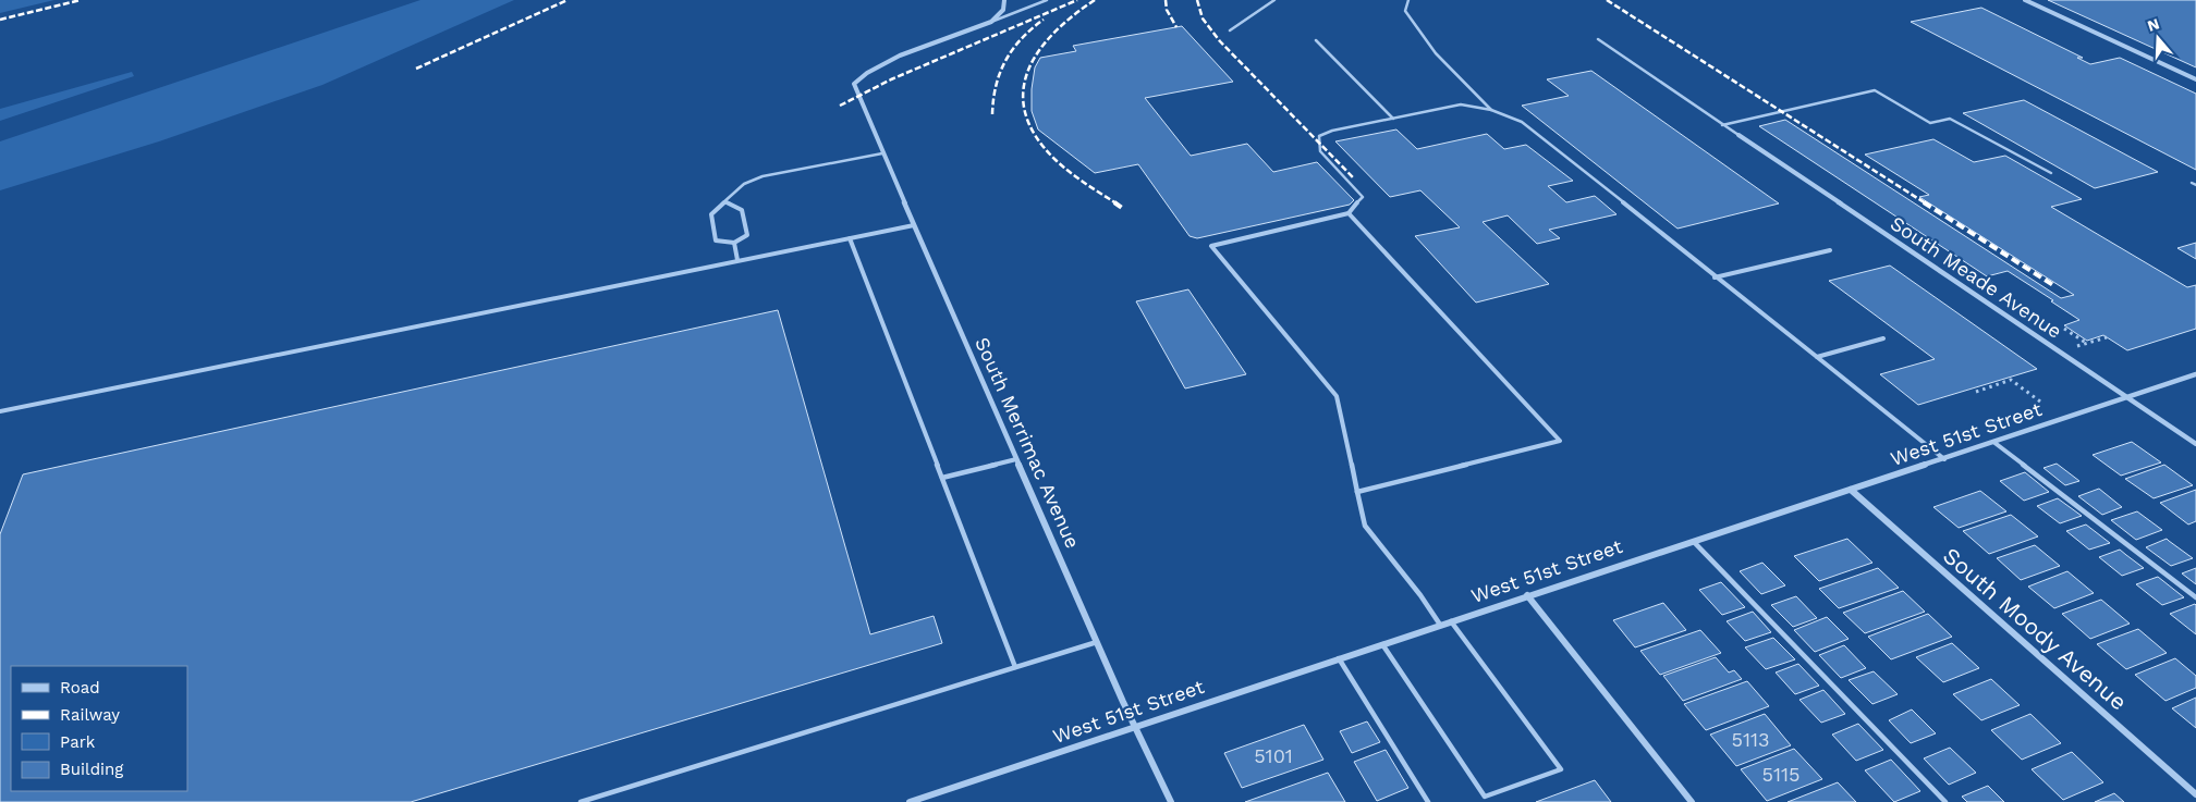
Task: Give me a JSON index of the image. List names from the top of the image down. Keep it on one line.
{"streets":{"street":["South Meade Avenue","West 51st Street","South Merrimac Avenue","South Moody Avenue"]},"crossings":[["South Meade Avenue","West 51st Street"],["West 51st Street","South Merrimac Avenue"],["West 51st Street","South Moody Avenue"]],"house_numbers":["5113","5101","5115"],"legend":["Road","Railway","Park","Building"],"north":"top"}
